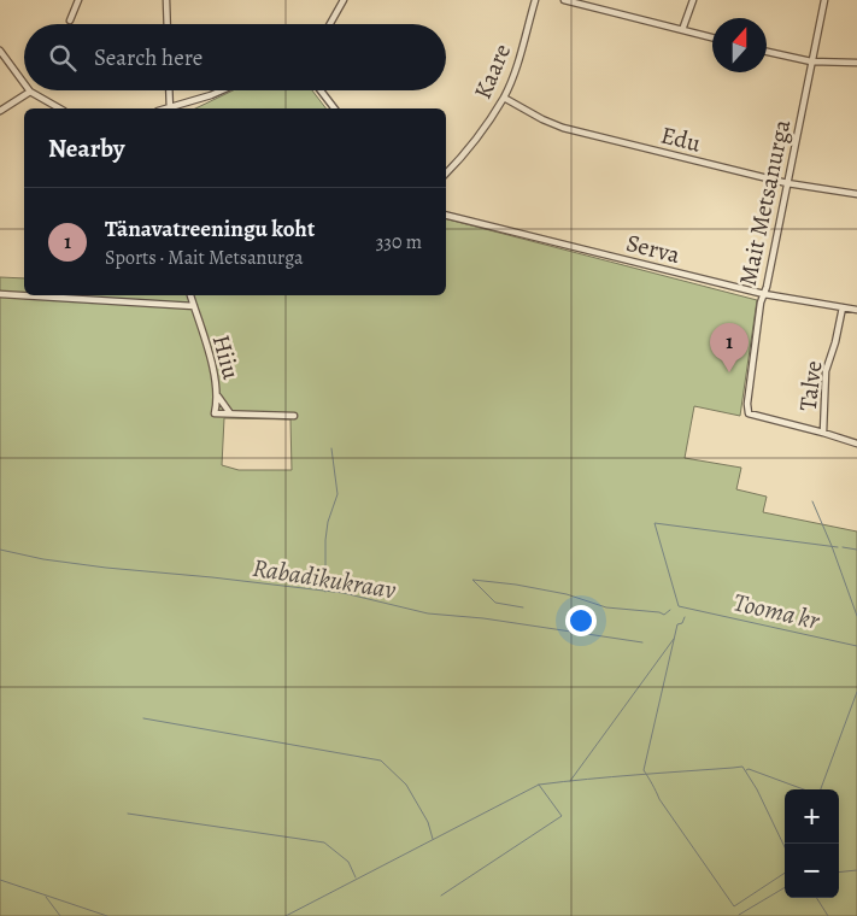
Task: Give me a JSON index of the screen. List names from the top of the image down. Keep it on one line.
{"streets":{"street":["Kaare","Edu","Mait Metsanurga","Serva","Hiiu","Talve"]},"crossings":[["Kaare","Edu"],["Edu","Mait Metsanurga"],["Mait Metsanurga","Serva"],["Mait Metsanurga","Talve"],["Serva","Talve"]],"water":["Rabadikukraav","Tooma kr"],"north":"top","page":{"search":"Search here","heading":"Nearby","list":[{"mark":"1","name":"Tänavatreeningu koht","note":"Sports · Mait Metsanurga","value":"330 m"}],"pins":"1","map_buttons":["+","−"]}}
